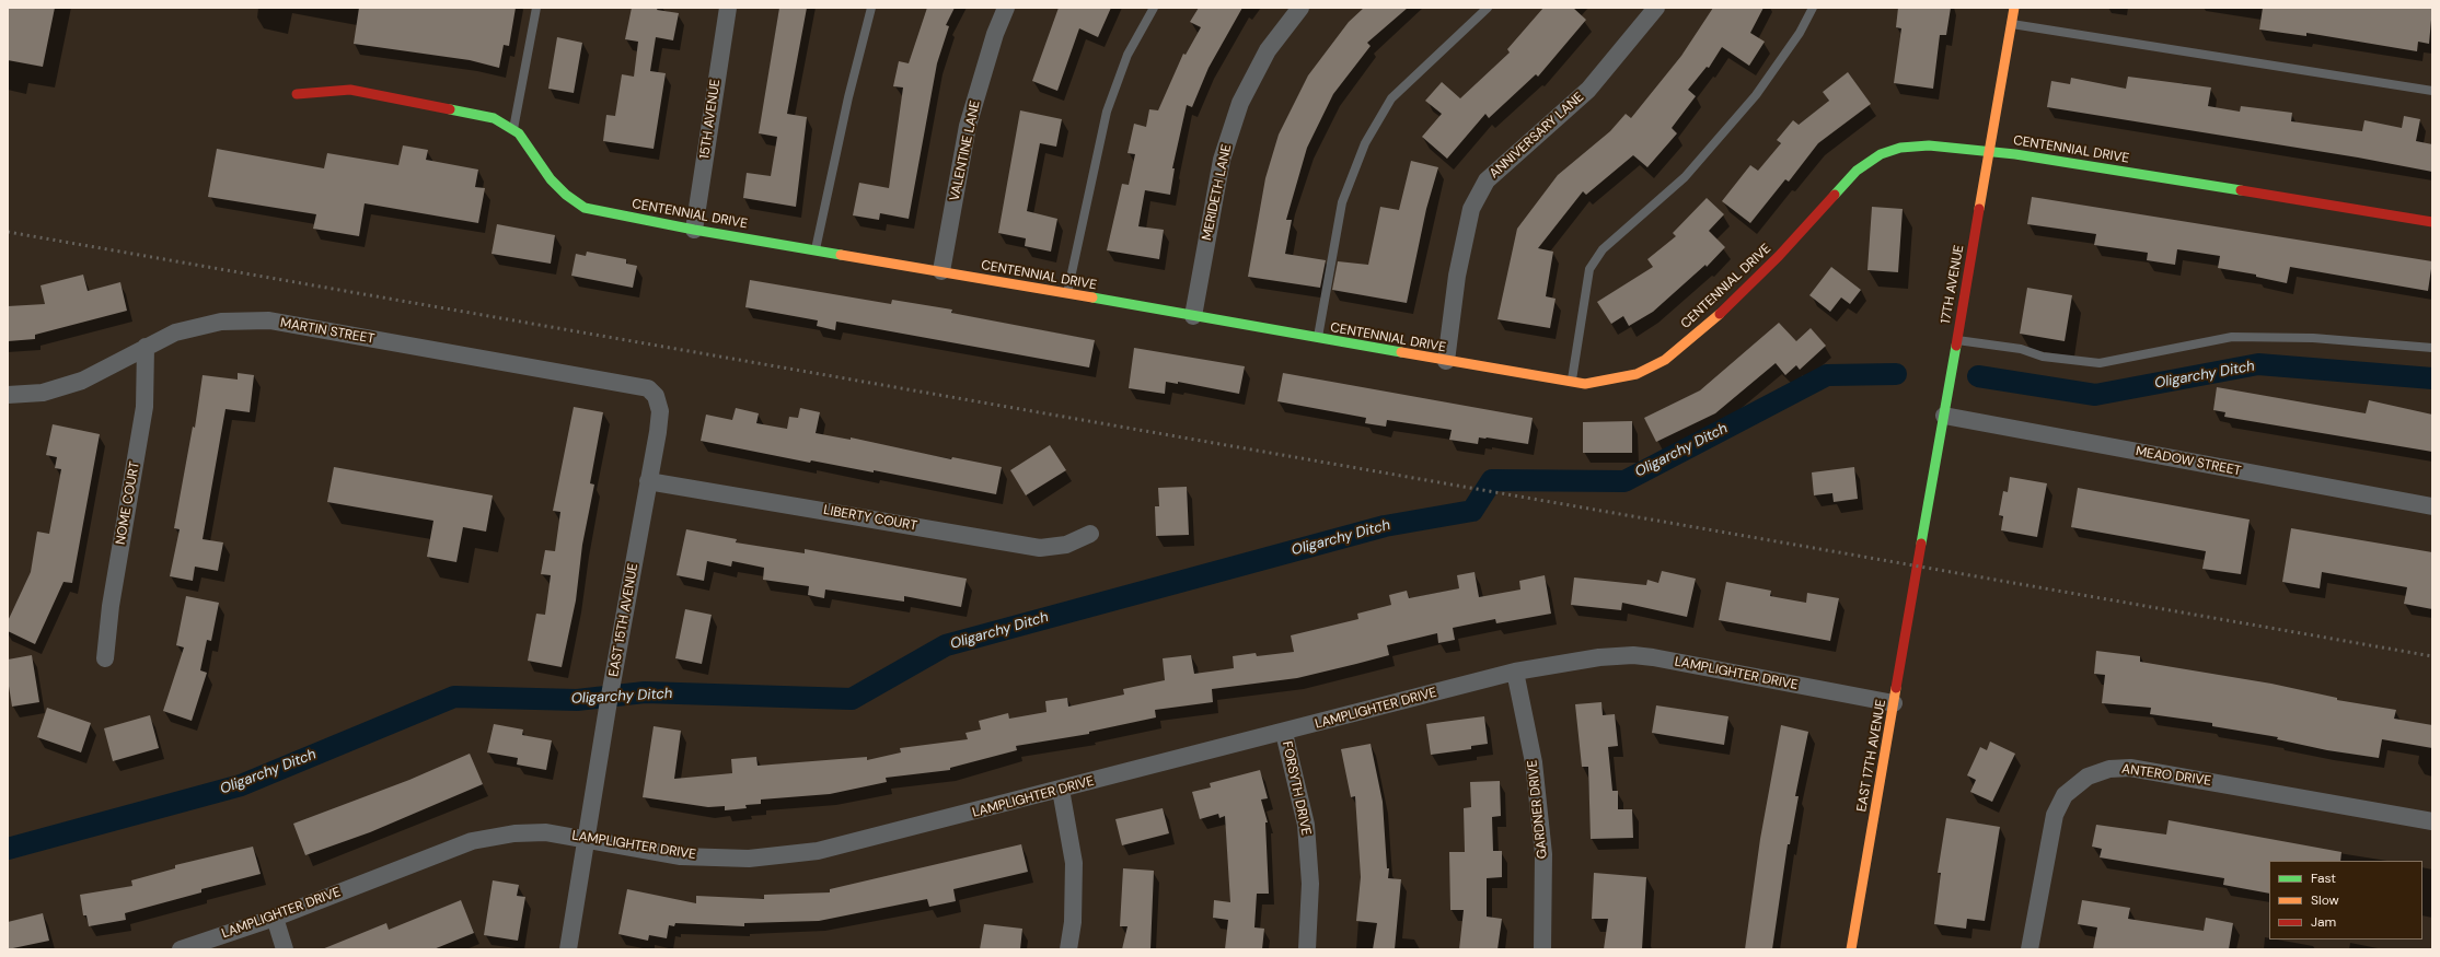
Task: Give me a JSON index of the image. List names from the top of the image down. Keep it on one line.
{"streets":{"street":["15TH AVENUE","ANNIVERSARY LANE","CENTENNIAL DRIVE","VALENTINE LANE","MERIDETH LANE","17TH AVENUE","MARTIN STREET","MEADOW STREET","NOME COURT","LIBERTY COURT","EAST 15TH AVENUE","LAMPLIGHTER DRIVE","EAST 17TH AVENUE","ANTERO DRIVE","FORSYTH DRIVE","GARDNER DRIVE"]},"crossings":[["15TH AVENUE","CENTENNIAL DRIVE"],["ANNIVERSARY LANE","CENTENNIAL DRIVE"],["CENTENNIAL DRIVE","VALENTINE LANE"],["CENTENNIAL DRIVE","MERIDETH LANE"],["CENTENNIAL DRIVE","17TH AVENUE"],["17TH AVENUE","MEADOW STREET"],["17TH AVENUE","EAST 17TH AVENUE"],["MARTIN STREET","NOME COURT"],["MARTIN STREET","EAST 15TH AVENUE"],["LIBERTY COURT","EAST 15TH AVENUE"],["EAST 15TH AVENUE","LAMPLIGHTER DRIVE"],["LAMPLIGHTER DRIVE","EAST 17TH AVENUE"],["LAMPLIGHTER DRIVE","FORSYTH DRIVE"],["LAMPLIGHTER DRIVE","GARDNER DRIVE"]],"water":["Oligarchy Ditch"],"legend":["Fast","Slow","Jam"]}
